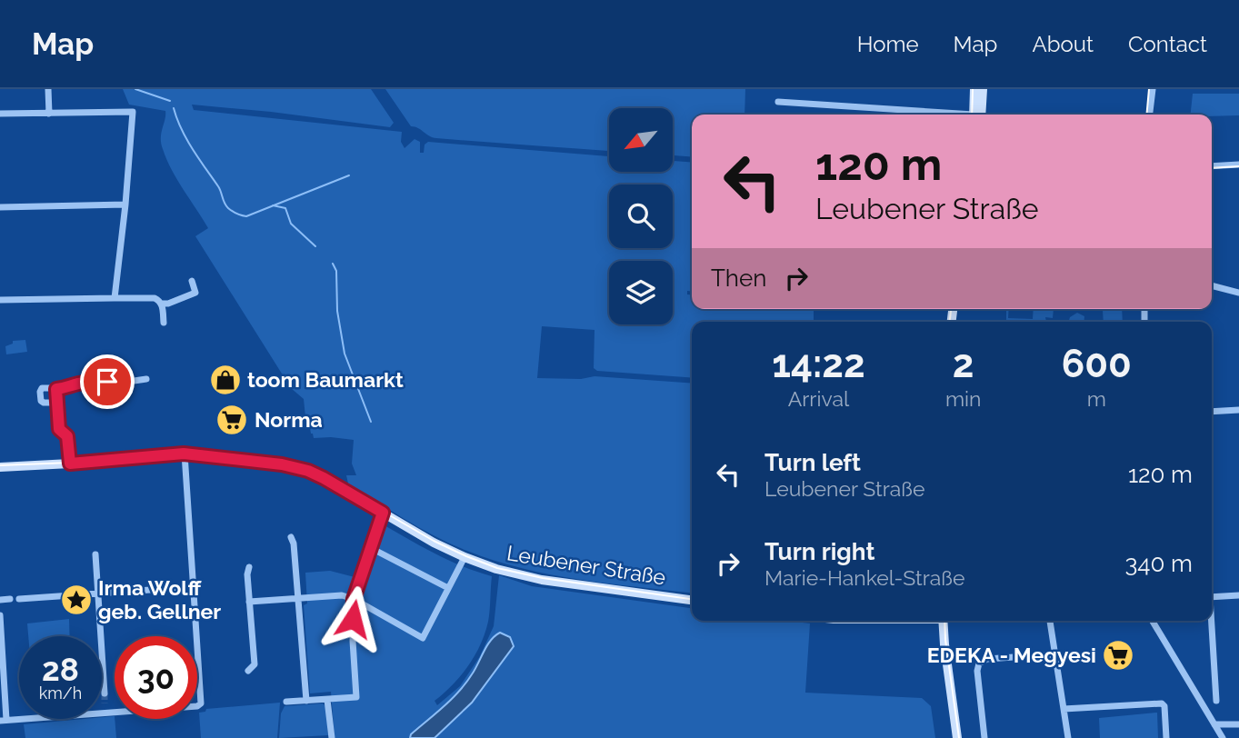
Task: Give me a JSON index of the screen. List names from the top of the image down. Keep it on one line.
{"streets":{"street":["Leubener Straße"]},"places":{"shop":["toom Baumarkt"],"supermarket":["Norma","EDEKA - Megyesi"],"place":["Irma Wolff geb. Gellner"]},"north":"bottom left","page":{"header":"Map","nav":["Home","Map","About","Contact"],"turn":["120 m","Leubener Straße"],"then":"Then","eta":["14:22","Arrival","2","min","600","m"],"list":[{"name":"Turn left","note":"Leubener Straße","value":"120 m"},{"name":"Turn right","note":"Marie-Hankel-Straße","value":"340 m"}],"speed":"28 km/h","limit":"30"}}
